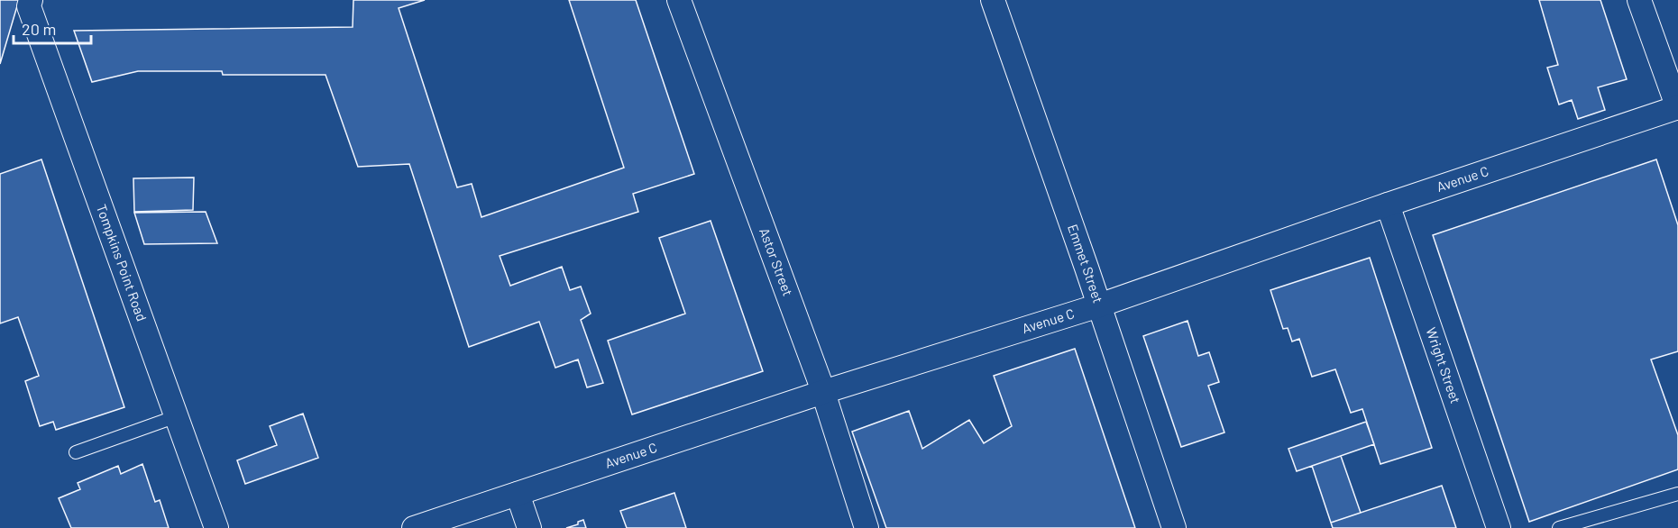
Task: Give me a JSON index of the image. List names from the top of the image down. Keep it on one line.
{"streets":{"street":["Avenue C","Astor Street","Tompkins Point Road","Emmet Street","Wright Street"]},"crossings":[["Avenue C","Astor Street"],["Avenue C","Emmet Street"],["Avenue C","Wright Street"]],"scale_bar":"20 m"}
